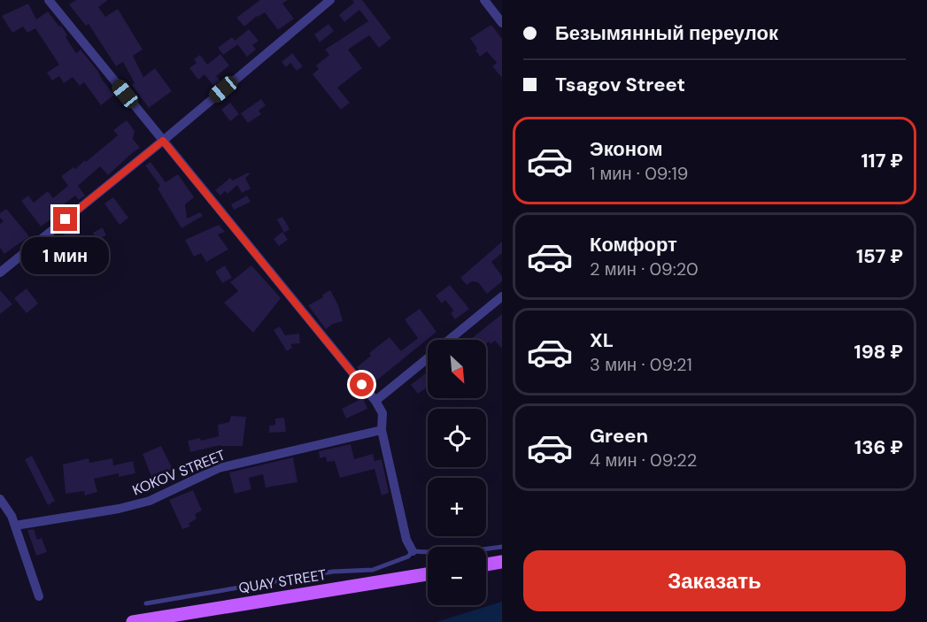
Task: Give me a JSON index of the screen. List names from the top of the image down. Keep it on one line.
{"streets":{"main road":["QUAY STREET"],"street":["KOKOV STREET"]},"north":"bottom right","page":{"banner":["Безымянный переулок","Tsagov Street"],"list":[{"name":"Эконом","note":"1 мин · 09:19","value":"117 ₽"},{"name":"Комфорт","note":"2 мин · 09:20","value":"157 ₽"},{"name":"XL","note":"3 мин · 09:21","value":"198 ₽"},{"name":"Green","note":"4 мин · 09:22","value":"136 ₽"}],"bubble":"1 мин","map_buttons":["+","−"],"buttons":"Заказать"}}
